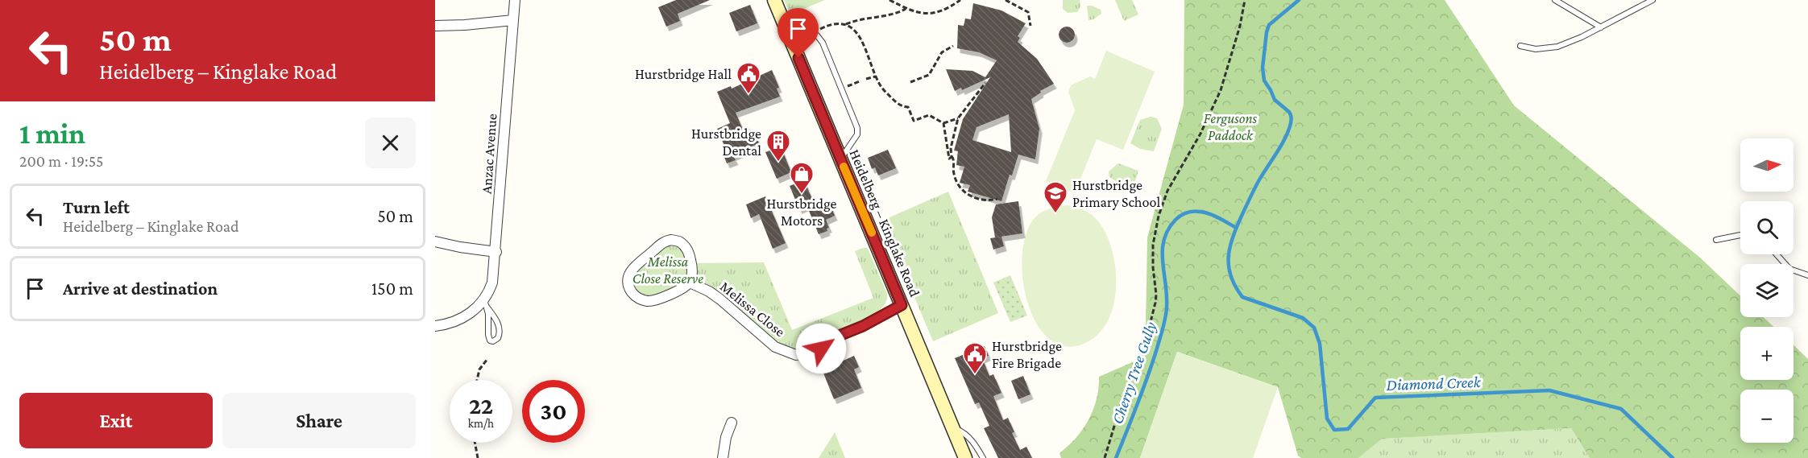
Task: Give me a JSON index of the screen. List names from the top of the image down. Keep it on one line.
{"streets":{"main road":["Heidelberg – Kinglake Road"],"street":["Anzac Avenue","Melissa Close"]},"crossings":[["Heidelberg – Kinglake Road","Melissa Close"]],"water":["Cherry Tree Gully","Diamond Creek"],"parks":["Fergusons Paddock","Melissa Close Reserve"],"places":{"public building":["Hurstbridge Hall","Hurstbridge Fire Brigade"],"building":["Hurstbridge Dental"],"shop":["Hurstbridge Motors"],"school or university":["Hurstbridge Primary School"]},"north":"right","page":{"turn":["50 m","Heidelberg – Kinglake Road"],"heading":["1 min","200 m · 19:55"],"map_buttons":["+","−"],"list":[{"name":"Turn left","note":"Heidelberg – Kinglake Road","value":"50 m"},{"name":"Arrive at destination","value":"150 m"}],"speed":"22 km/h","limit":"30","buttons":["Exit","Share"]}}
